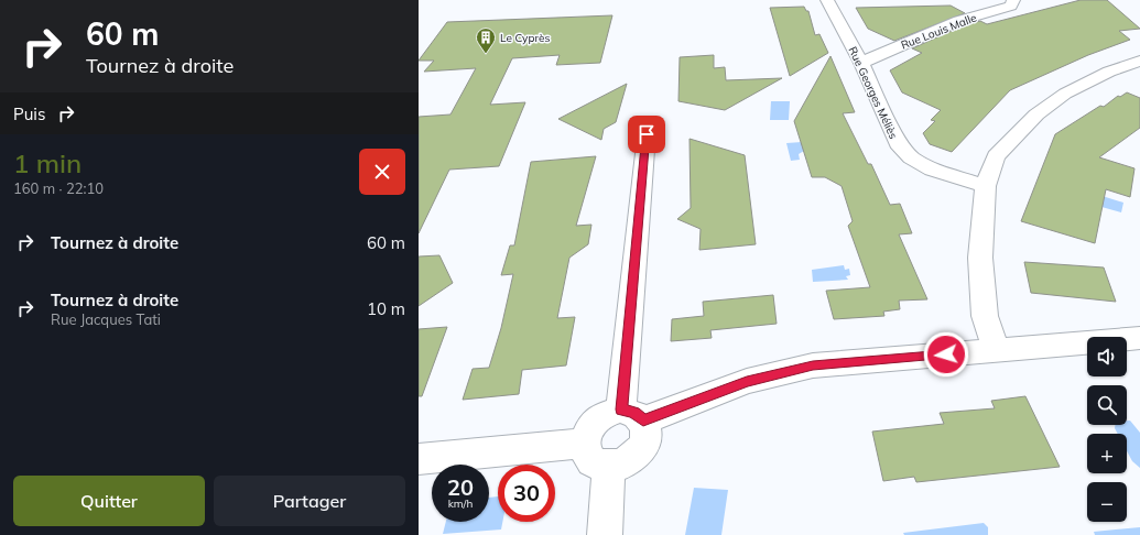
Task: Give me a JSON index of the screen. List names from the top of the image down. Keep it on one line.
{"streets":{"street":["Rue Louis Malle","Rue Georges Méliès"]},"crossings":[["Rue Louis Malle","Rue Georges Méliès"]],"places":{"building":["Le Cyprès"]},"page":{"turn":["60 m","Tournez à droite"],"then":"Puis","heading":["1 min","160 m · 22:10"],"list":[{"name":"Tournez à droite","value":"60 m"},{"name":"Tournez à droite","note":"Rue Jacques Tati","value":"10 m"}],"map_buttons":["+","−"],"speed":"20 km/h","limit":"30","buttons":["Quitter","Partager"]}}
